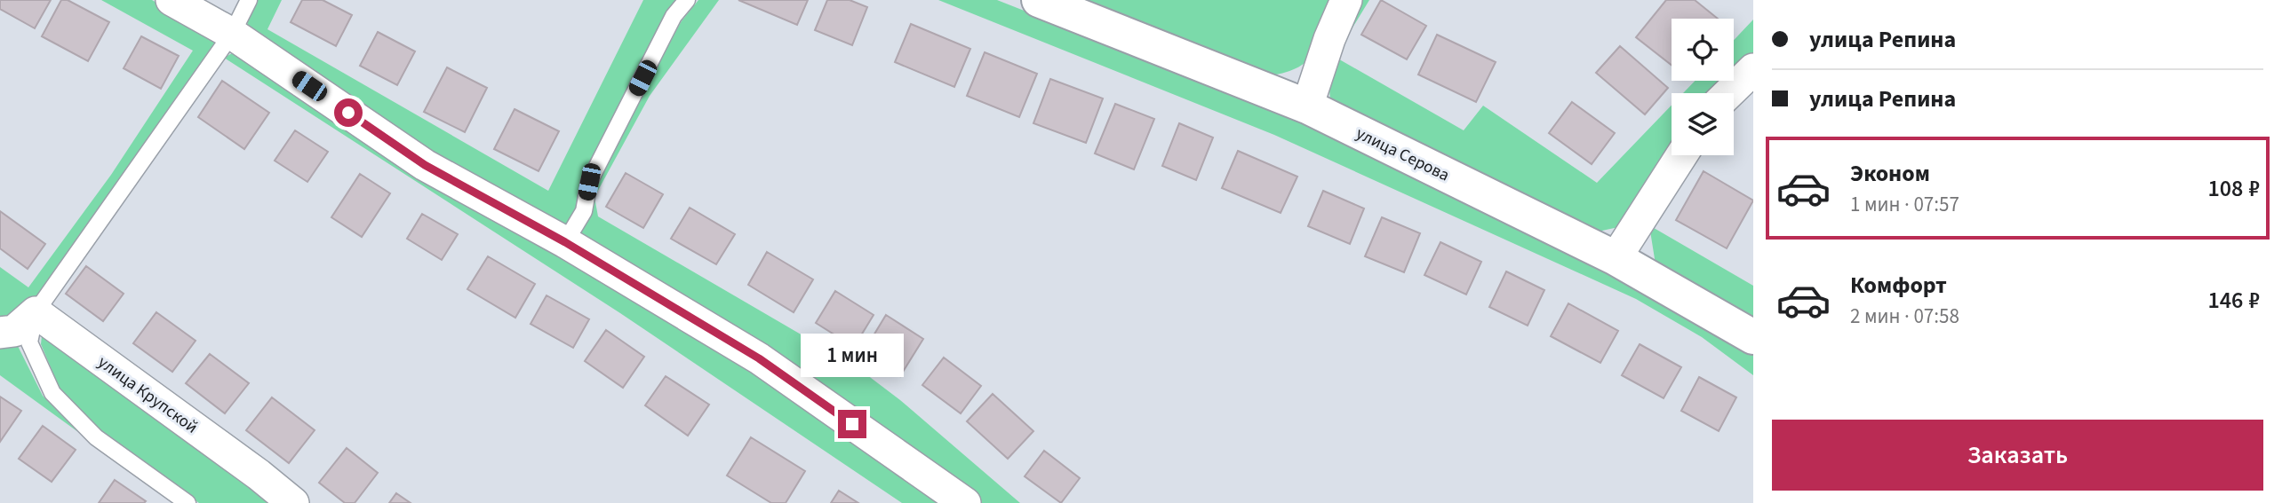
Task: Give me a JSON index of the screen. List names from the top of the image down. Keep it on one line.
{"streets":{"main road":["улица Серова"],"street":["улица Крупской"]},"page":{"banner":["улица Репина","улица Репина"],"list":[{"name":"Эконом","note":"1 мин · 07:57","value":"108 ₽"},{"name":"Комфорт","note":"2 мин · 07:58","value":"146 ₽"}],"bubble":"1 мин","buttons":"Заказать"}}
